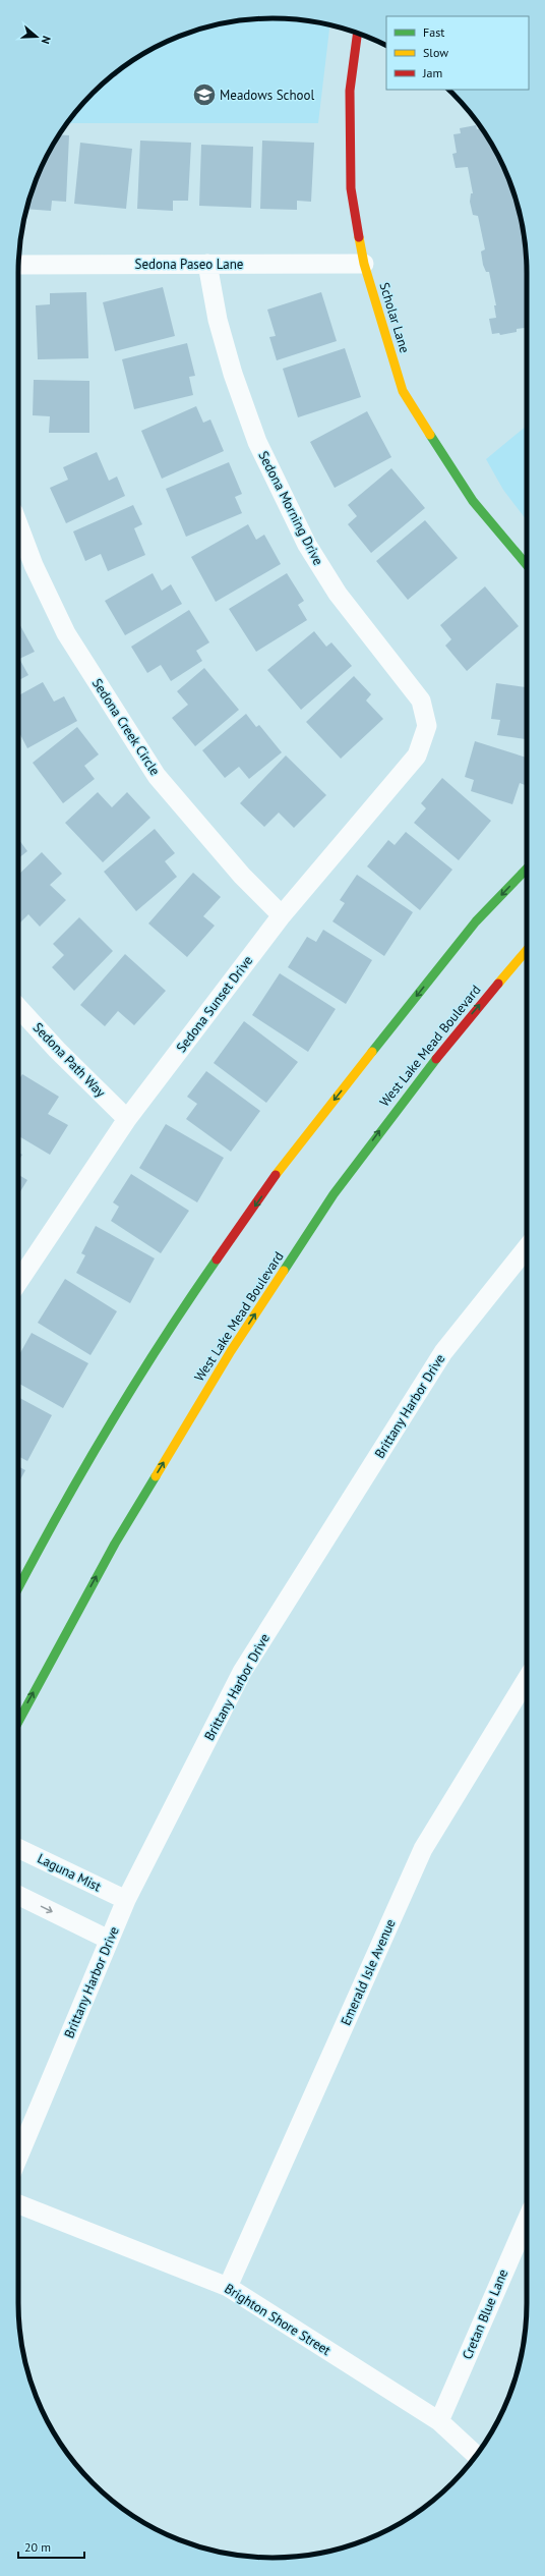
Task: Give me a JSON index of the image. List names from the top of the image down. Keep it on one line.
{"streets":{"main road":["Scholar Lane","West Lake Mead Boulevard"],"street":["Sedona Paseo Lane","Sedona Morning Drive","Sedona Creek Circle","Sedona Sunset Drive","Sedona Path Way","Brittany Harbor Drive","Laguna Mist","Emerald Isle Avenue","Cretan Blue Lane","Brighton Shore Street"]},"crossings":[["Sedona Paseo Lane","Scholar Lane"],["Sedona Paseo Lane","Sedona Morning Drive"],["Sedona Morning Drive","Sedona Sunset Drive"],["Sedona Creek Circle","Sedona Sunset Drive"],["Sedona Sunset Drive","Sedona Path Way"],["Brittany Harbor Drive","Laguna Mist"],["Emerald Isle Avenue","Brighton Shore Street"],["Cretan Blue Lane","Brighton Shore Street"]],"places":{"school or university":["Meadows School"]},"legend":["Fast","Slow","Jam"],"scale_bar":"20 m","north":"right"}
